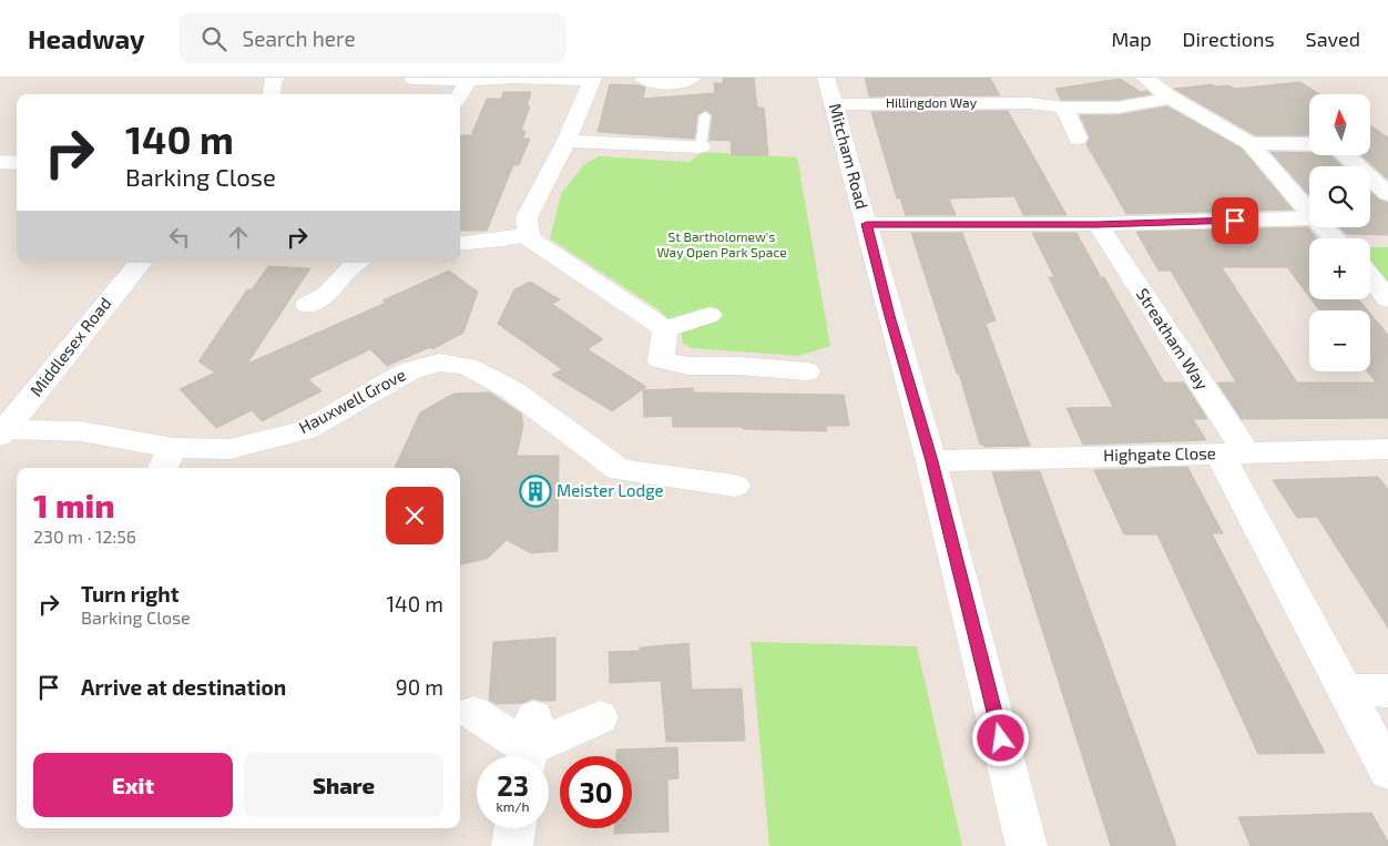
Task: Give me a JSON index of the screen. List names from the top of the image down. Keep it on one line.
{"streets":{"street":["Hillingdon Way","Mitcham Road","Streatham Way","Middlesex Road","Hauxwell Grove","Highgate Close"]},"crossings":[["Hillingdon Way","Mitcham Road"],["Mitcham Road","Highgate Close"],["Streatham Way","Highgate Close"],["Middlesex Road","Hauxwell Grove"]],"parks":["St Bartholomew's Way Open Park Space"],"places":{"building":["Meister Lodge"]},"north":"top","page":{"header":"Headway","search":"Search here","nav":["Map","Directions","Saved"],"map_buttons":["+","−"],"turn":["140 m","Barking Close"],"heading":["1 min","230 m · 12:56"],"list":[{"name":"Turn right","note":"Barking Close","value":"140 m"},{"name":"Arrive at destination","value":"90 m"}],"buttons":["Exit","Share"],"speed":"23 km/h","limit":"30"}}
